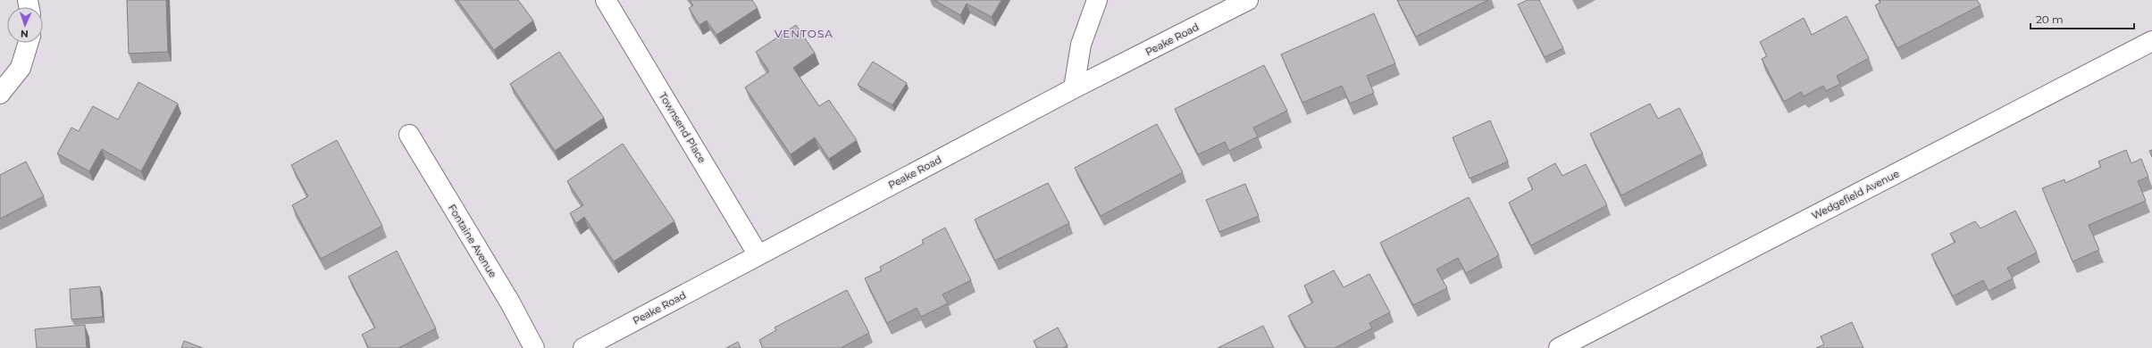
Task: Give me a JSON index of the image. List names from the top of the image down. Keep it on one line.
{"streets":{"street":["Peake Road","Townsend Place","Wedgefield Avenue","Fontaine Avenue"]},"crossings":[["Peake Road","Townsend Place"]],"districts":["VENTOSA"],"scale_bar":"20 m","north":"bottom"}
